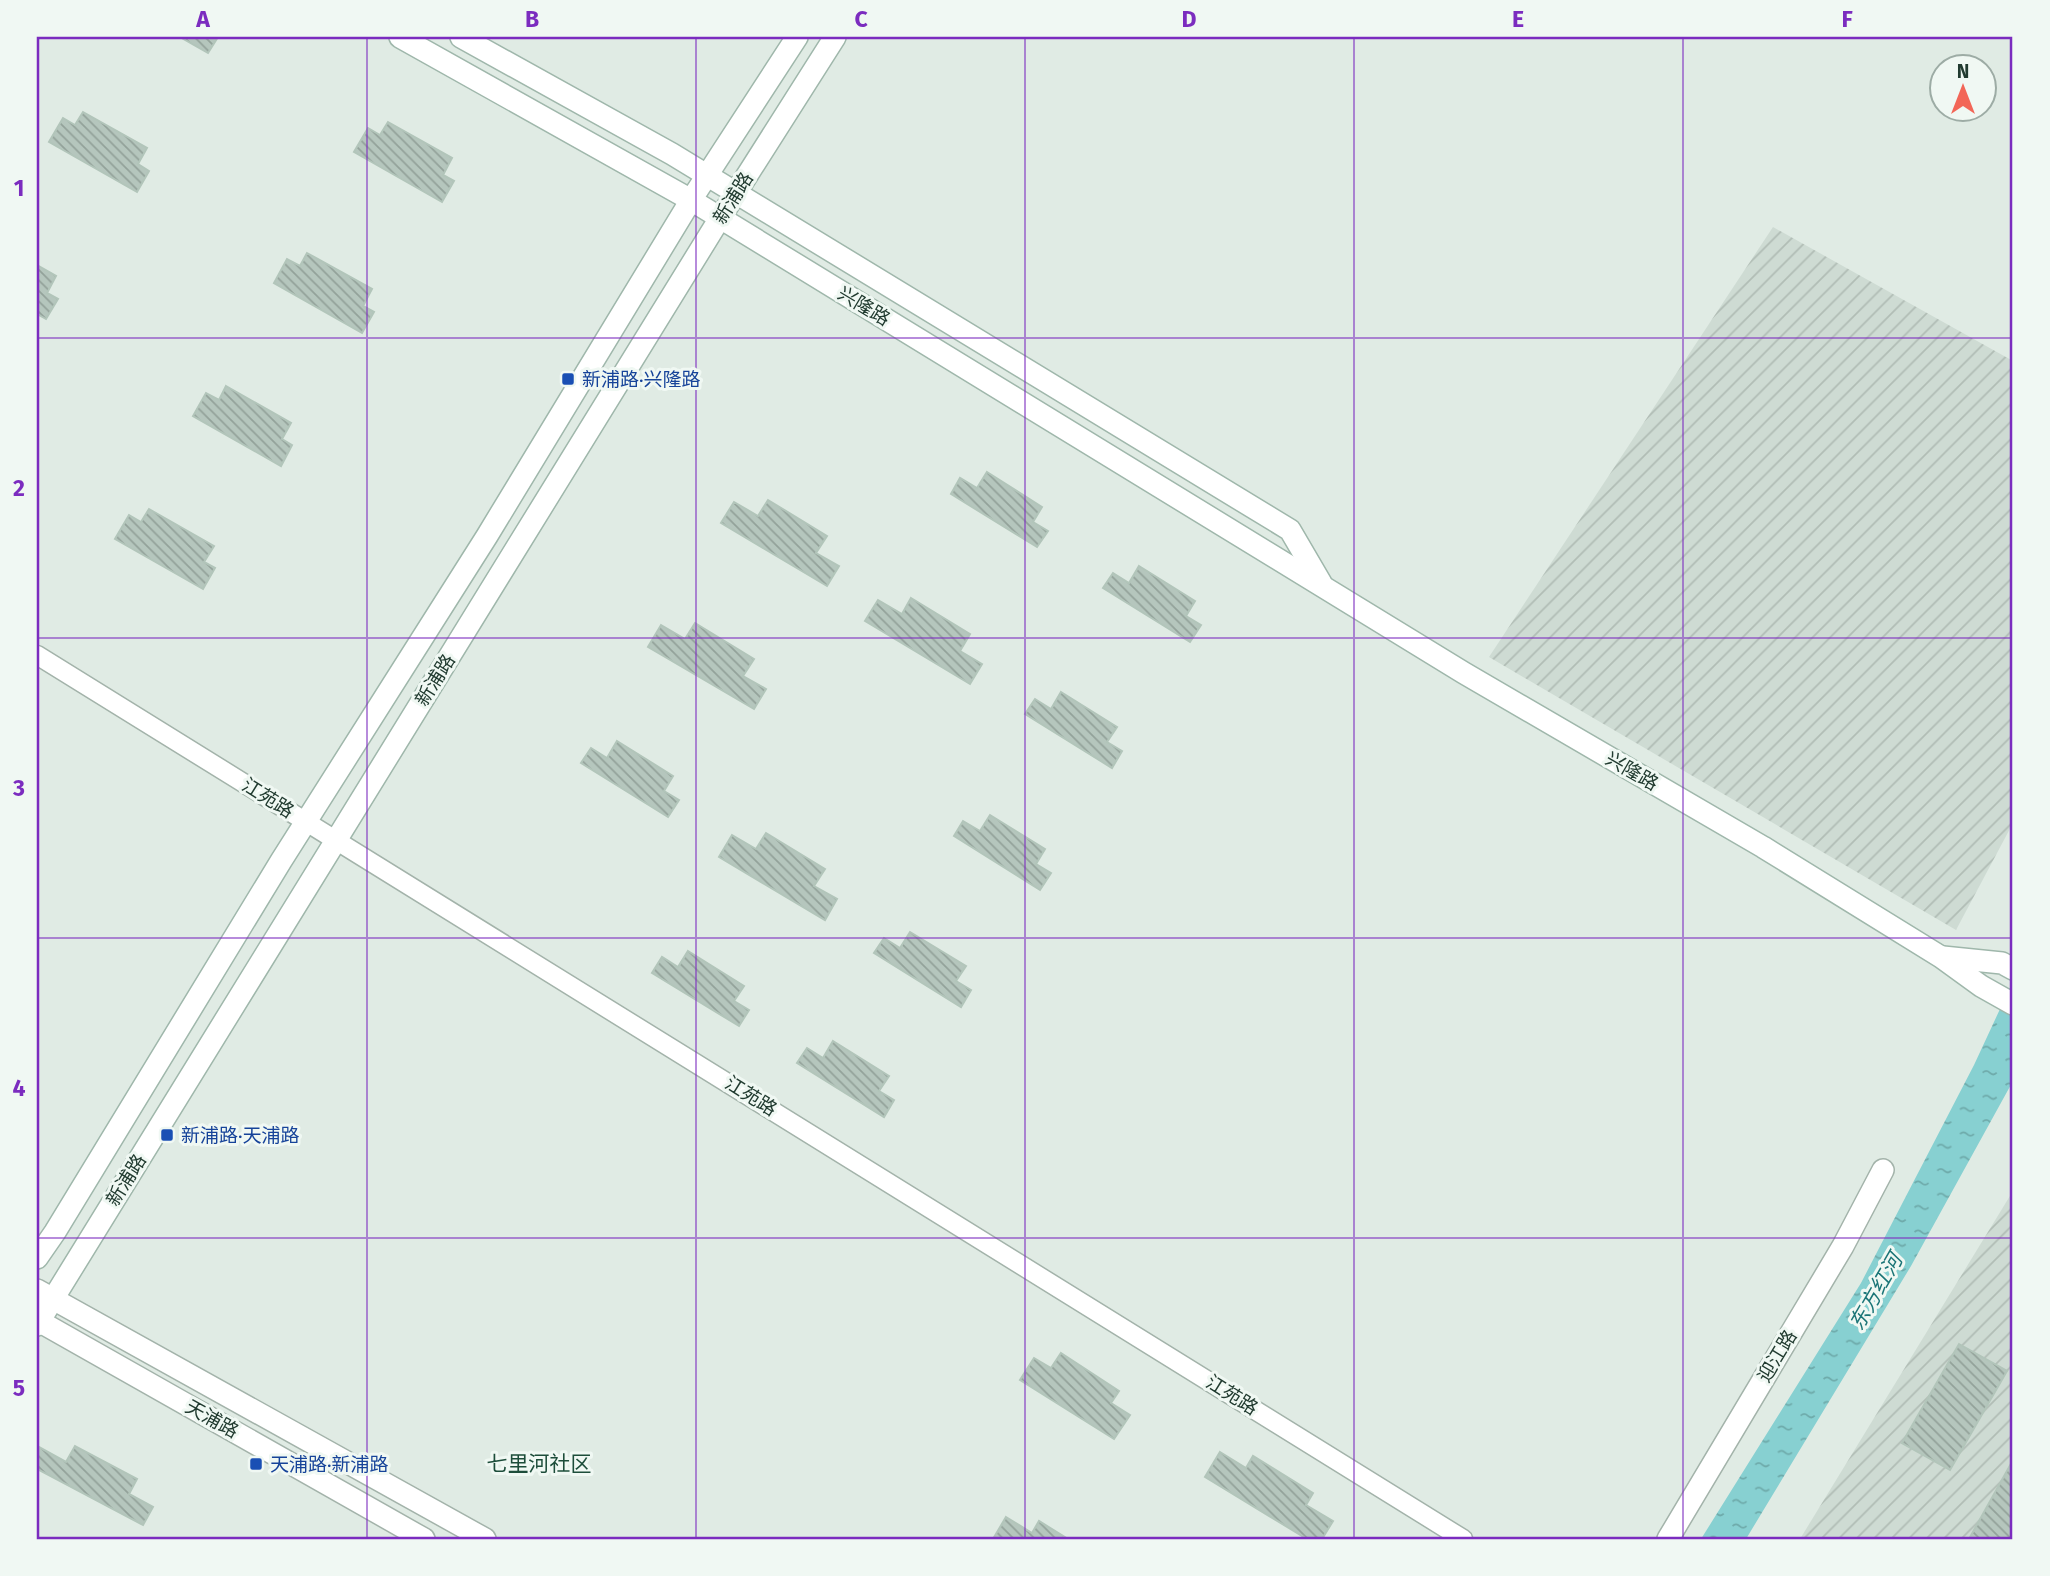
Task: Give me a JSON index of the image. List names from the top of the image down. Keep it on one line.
{"streets":{"main road":["新浦路","兴隆路","迎江路","天浦路"],"street":["江苑路"]},"crossings":[["新浦路","兴隆路"],["新浦路","江苑路"],["新浦路","天浦路"]],"districts":["七里河社区"],"water":["东方红河"],"places":{"transit":["新浦路·兴隆路","新浦路·天浦路","天浦路·新浦路"]},"north":"top","grid":{"columns":["A","B","C","D","E","F"],"rows":["1","2","3","4","5"]}}
